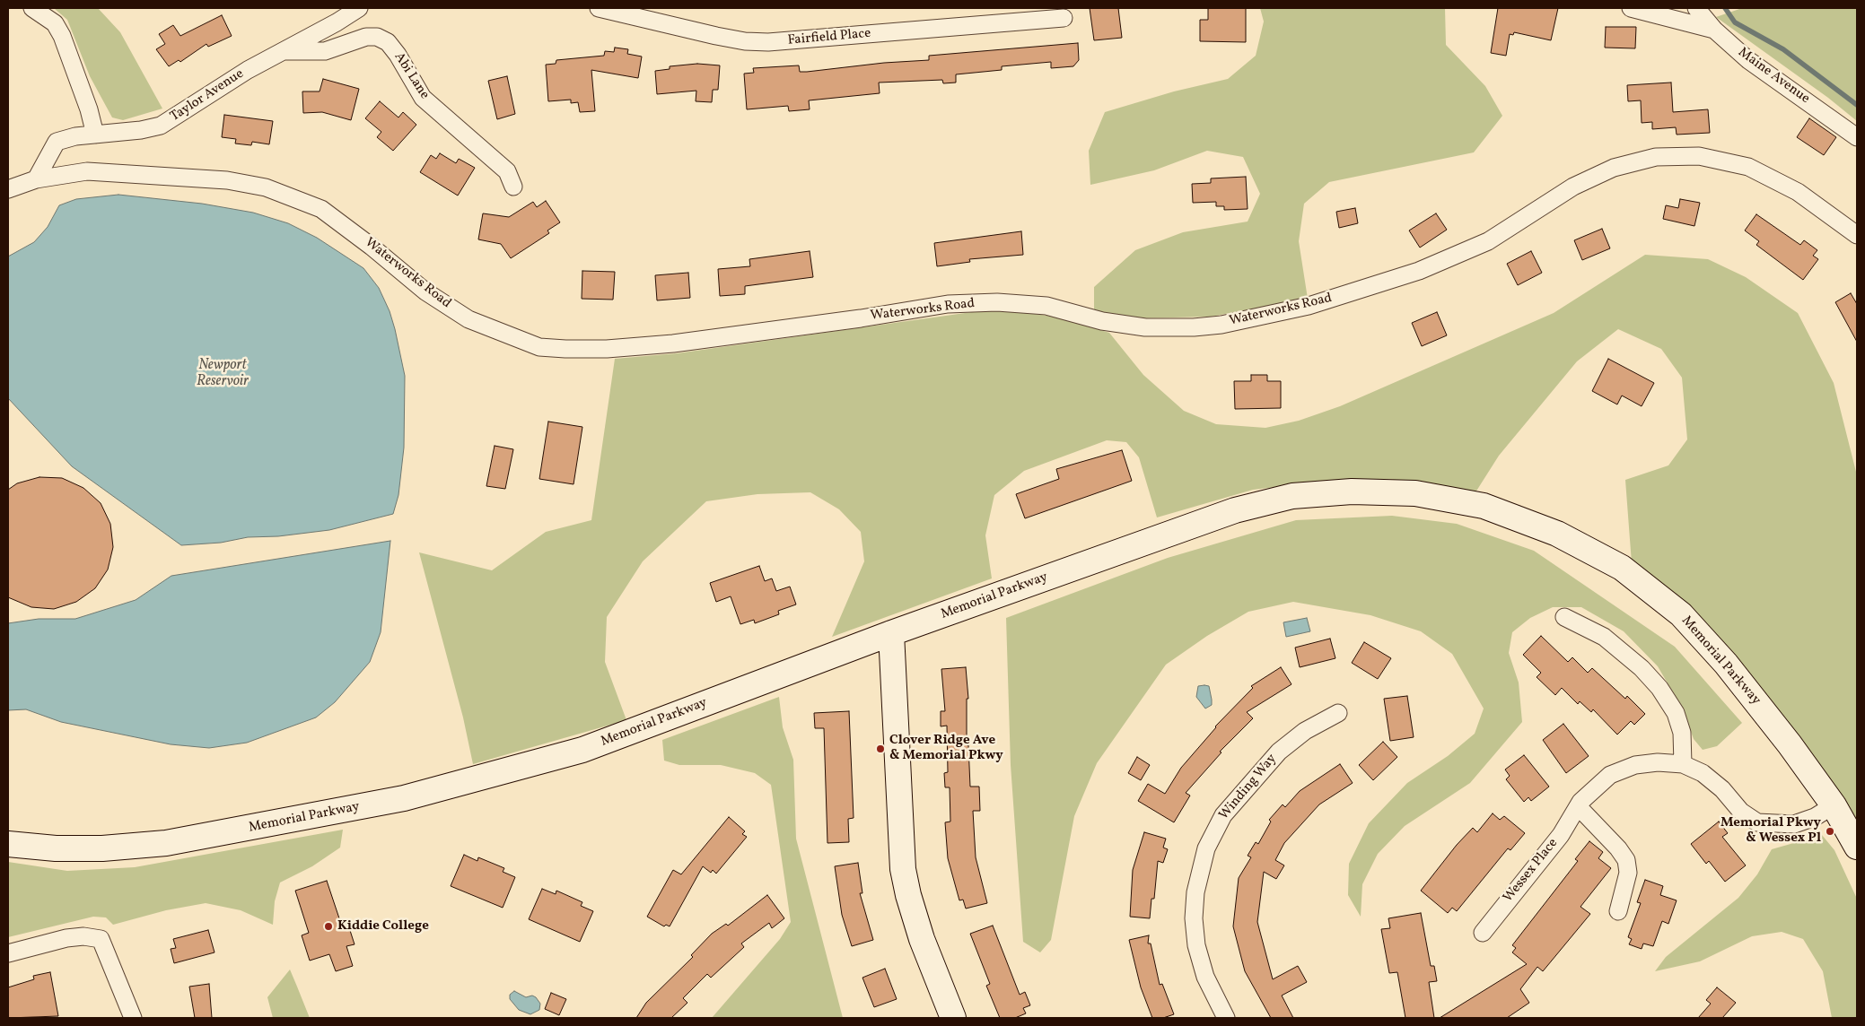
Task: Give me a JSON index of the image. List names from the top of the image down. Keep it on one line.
{"streets":{"main road":["Memorial Parkway"],"street":["Fairfield Place","Abi Lane","Maine Avenue","Taylor Avenue","Waterworks Road","Winding Way","Wessex Place"]},"crossings":[["Abi Lane","Taylor Avenue"],["Taylor Avenue","Waterworks Road"],["Memorial Parkway","Wessex Place"]],"water":["Newport Reservoir"],"places":["Clover Ridge Ave & Memorial Pkwy","Memorial Pkwy & Wessex Pl","Kiddie College"]}
